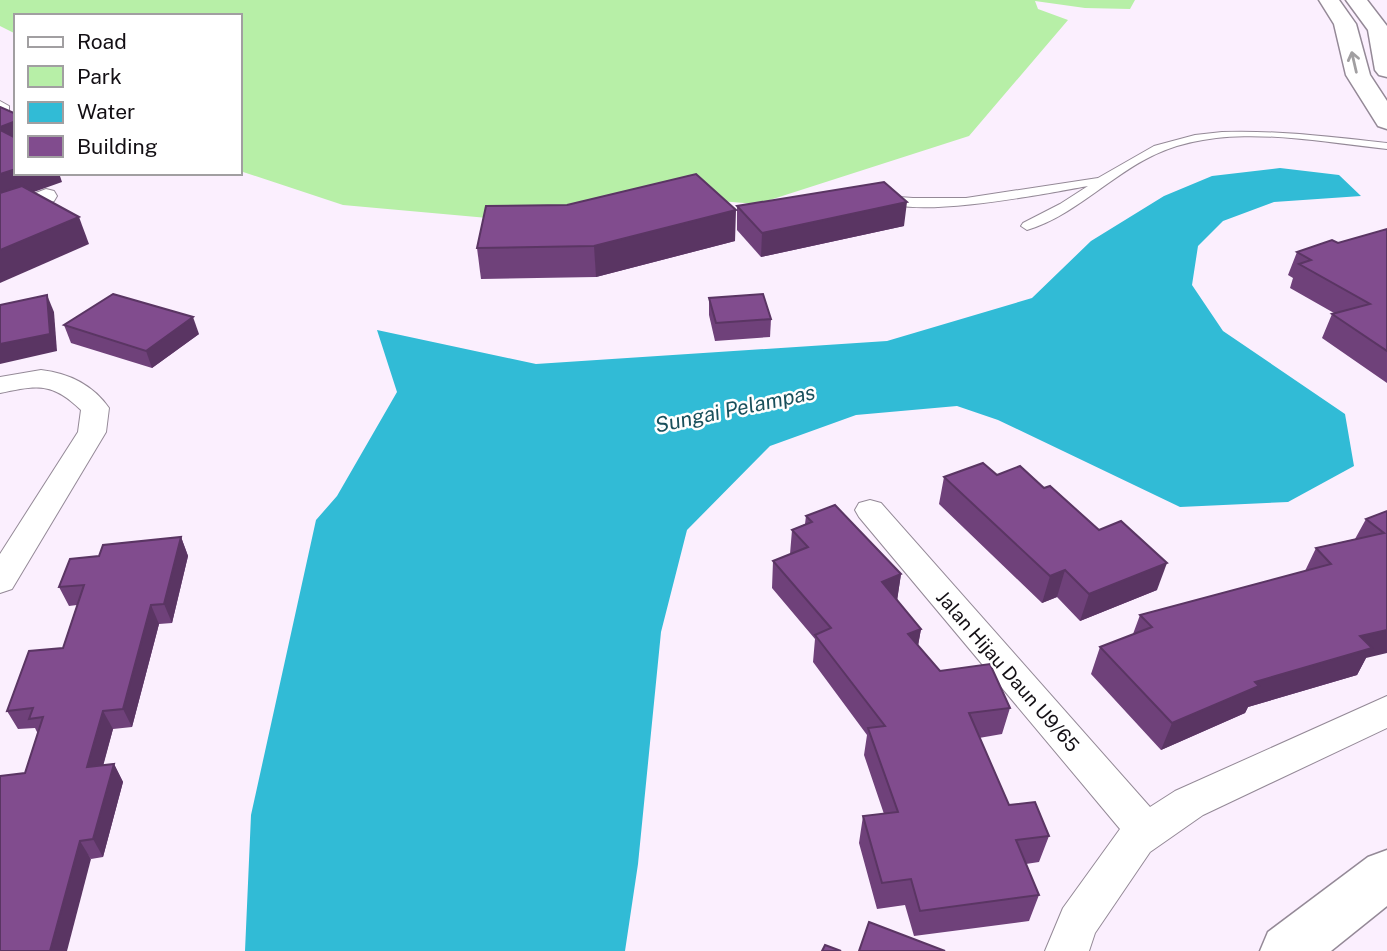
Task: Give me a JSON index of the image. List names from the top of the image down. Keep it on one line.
{"streets":{"street":["Jalan Hijau Daun U9/65"]},"water":["Sungai Pelampas"],"legend":["Road","Park","Water","Building"]}
